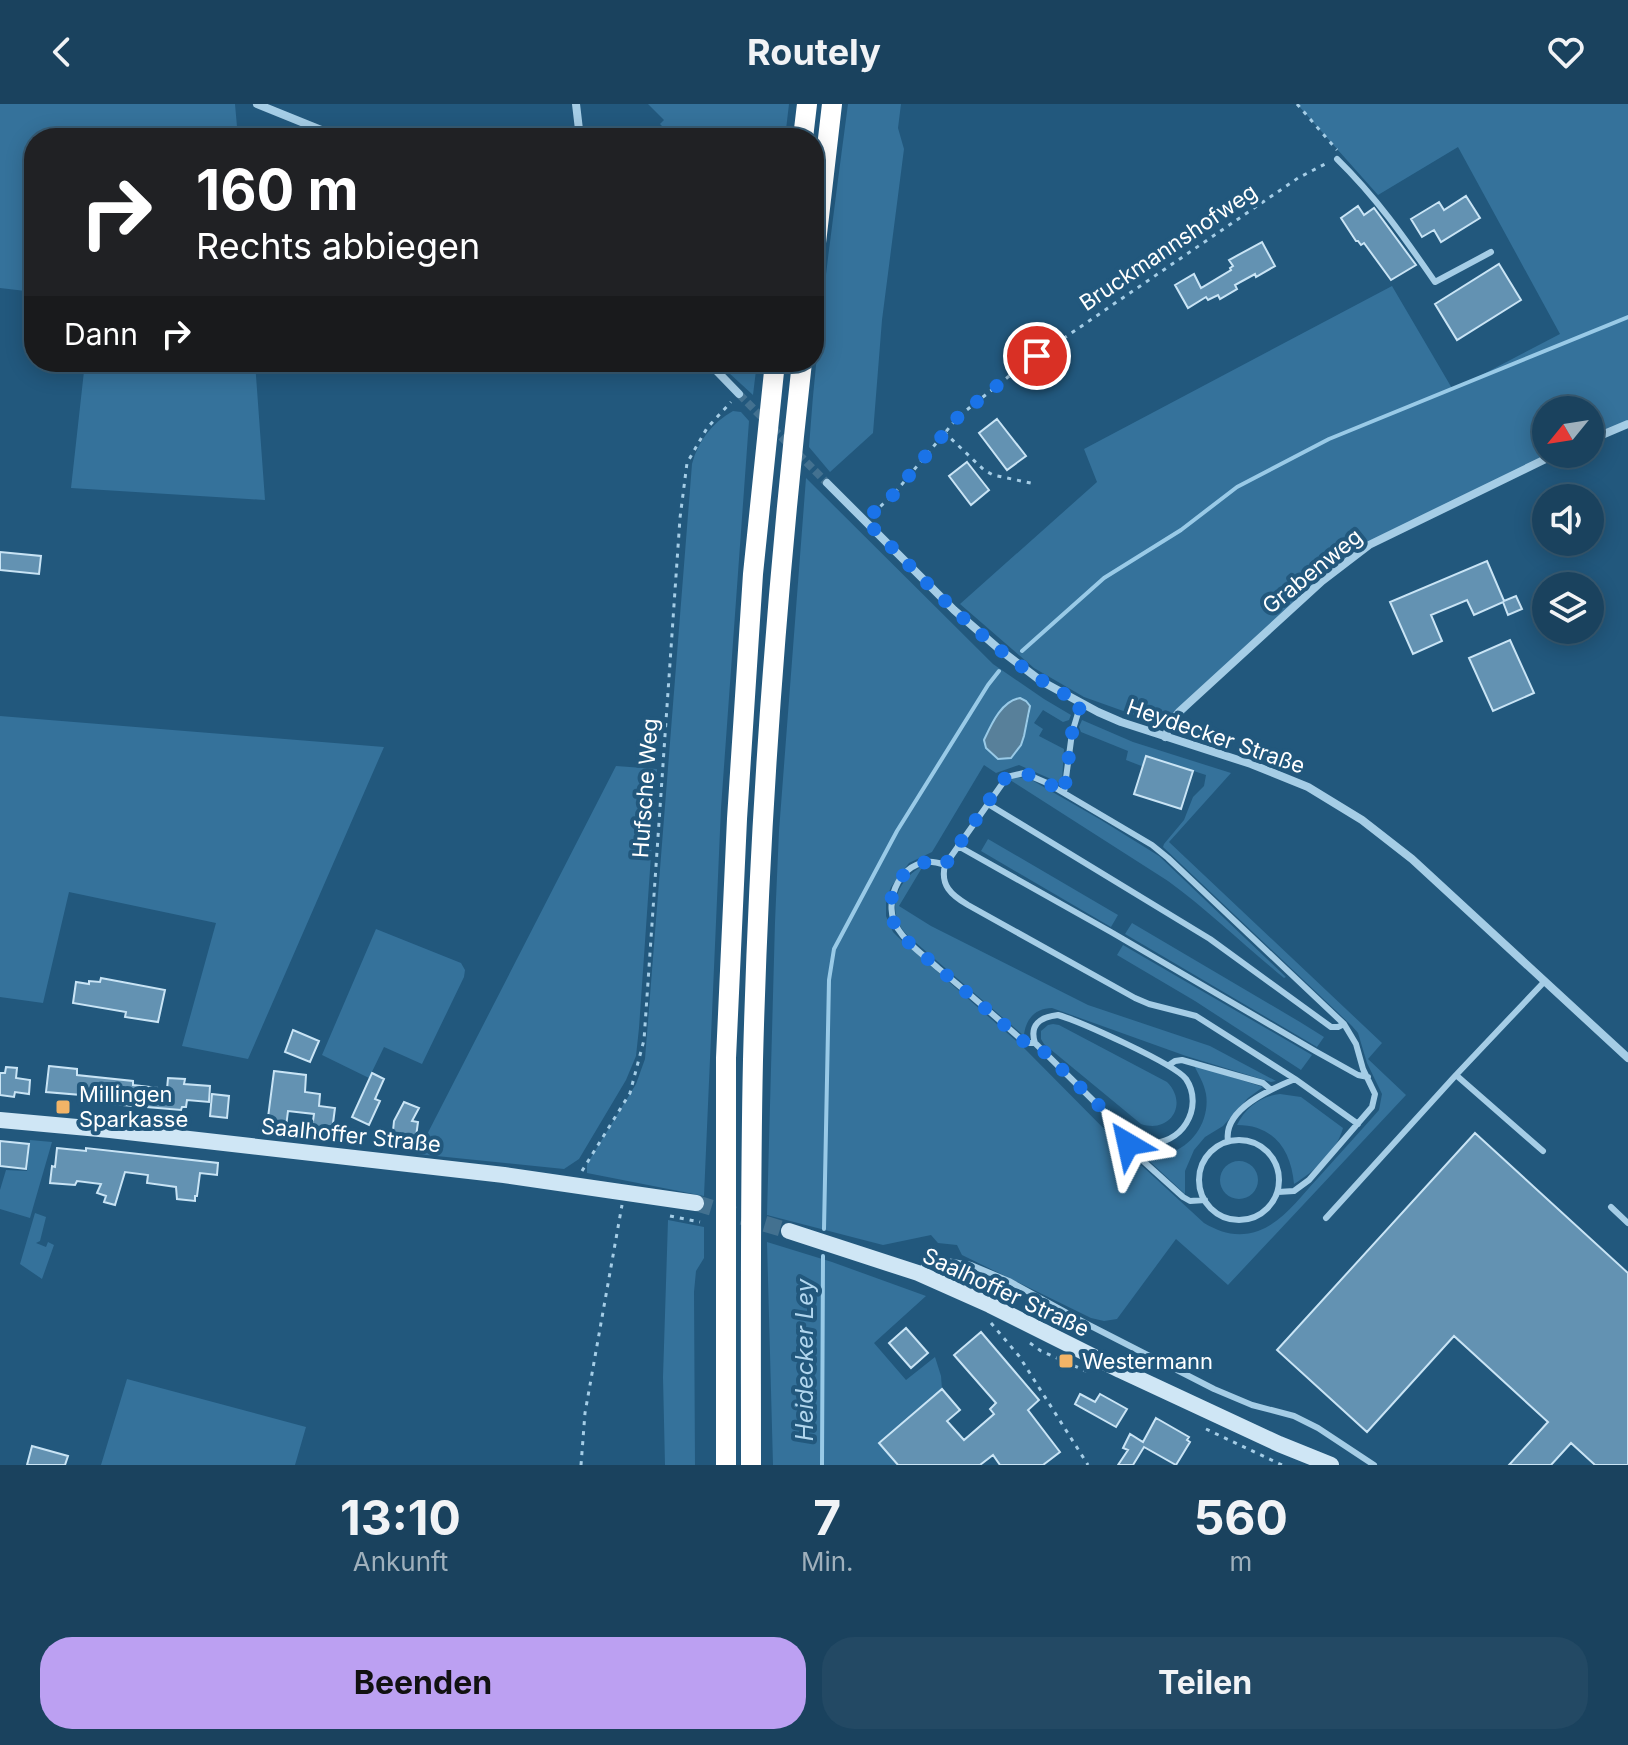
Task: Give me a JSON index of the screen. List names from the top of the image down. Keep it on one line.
{"streets":{"street":["Grabenweg","Heydecker Straße","Saalhoffer Straße"],"path":["Bruckmannshofweg","Hufsche Weg"]},"crossings":[["Bruckmannshofweg","Heydecker Straße"],["Grabenweg","Heydecker Straße"],["Hufsche Weg","Saalhoffer Straße"]],"water":["Heidecker Ley"],"places":{"transit":["Millingen Sparkasse","Westermann"]},"north":"bottom left","page":{"header":"Routely","turn":["160 m","Rechts abbiegen"],"then":"Dann","eta":["13:10","Ankunft","7","Min.","560","m"],"buttons":["Beenden","Teilen"]}}
